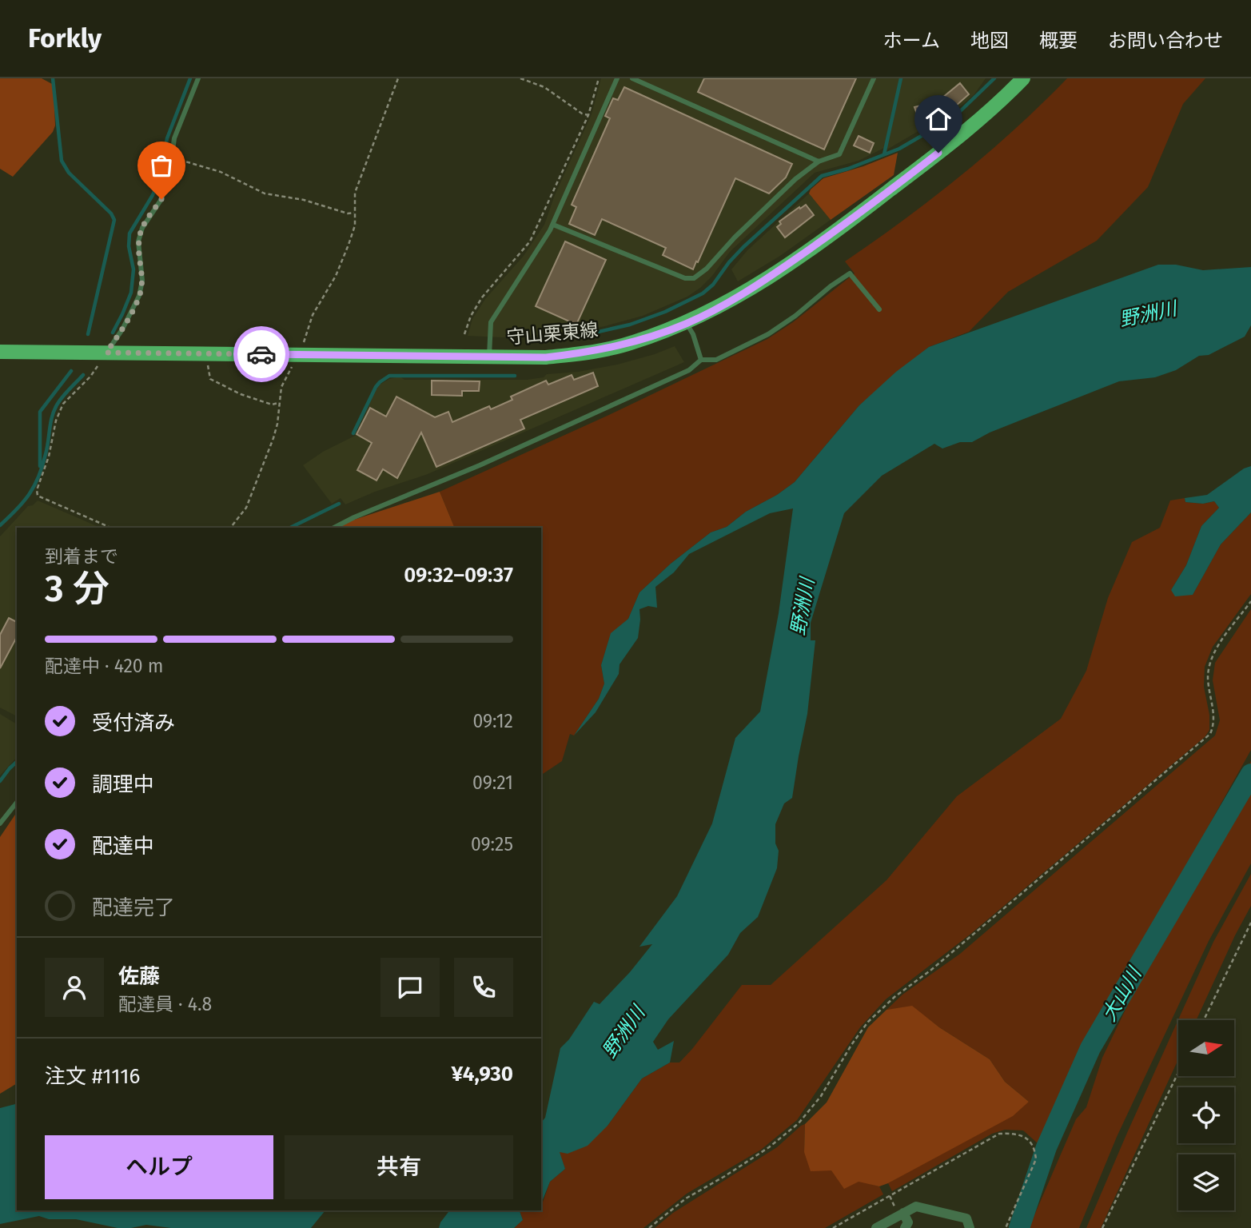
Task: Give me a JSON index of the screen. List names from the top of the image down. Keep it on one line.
{"streets":{"main road":["守山栗東線"]},"water":["野洲川","大山川"],"north":"right","page":{"header":"Forkly","nav":["ホーム","地図","概要","お問い合わせ"],"heading":["3 分","到着まで","09:32–09:37"],"panel":["佐藤","配達員 · 4.8","注文 #1116","¥4,930"],"bar":"配達中 · 420 m","list":[["受付済み","09:12"],["調理中","09:21"],["配達中","09:25"],"配達完了"],"buttons":["ヘルプ","共有"]}}
